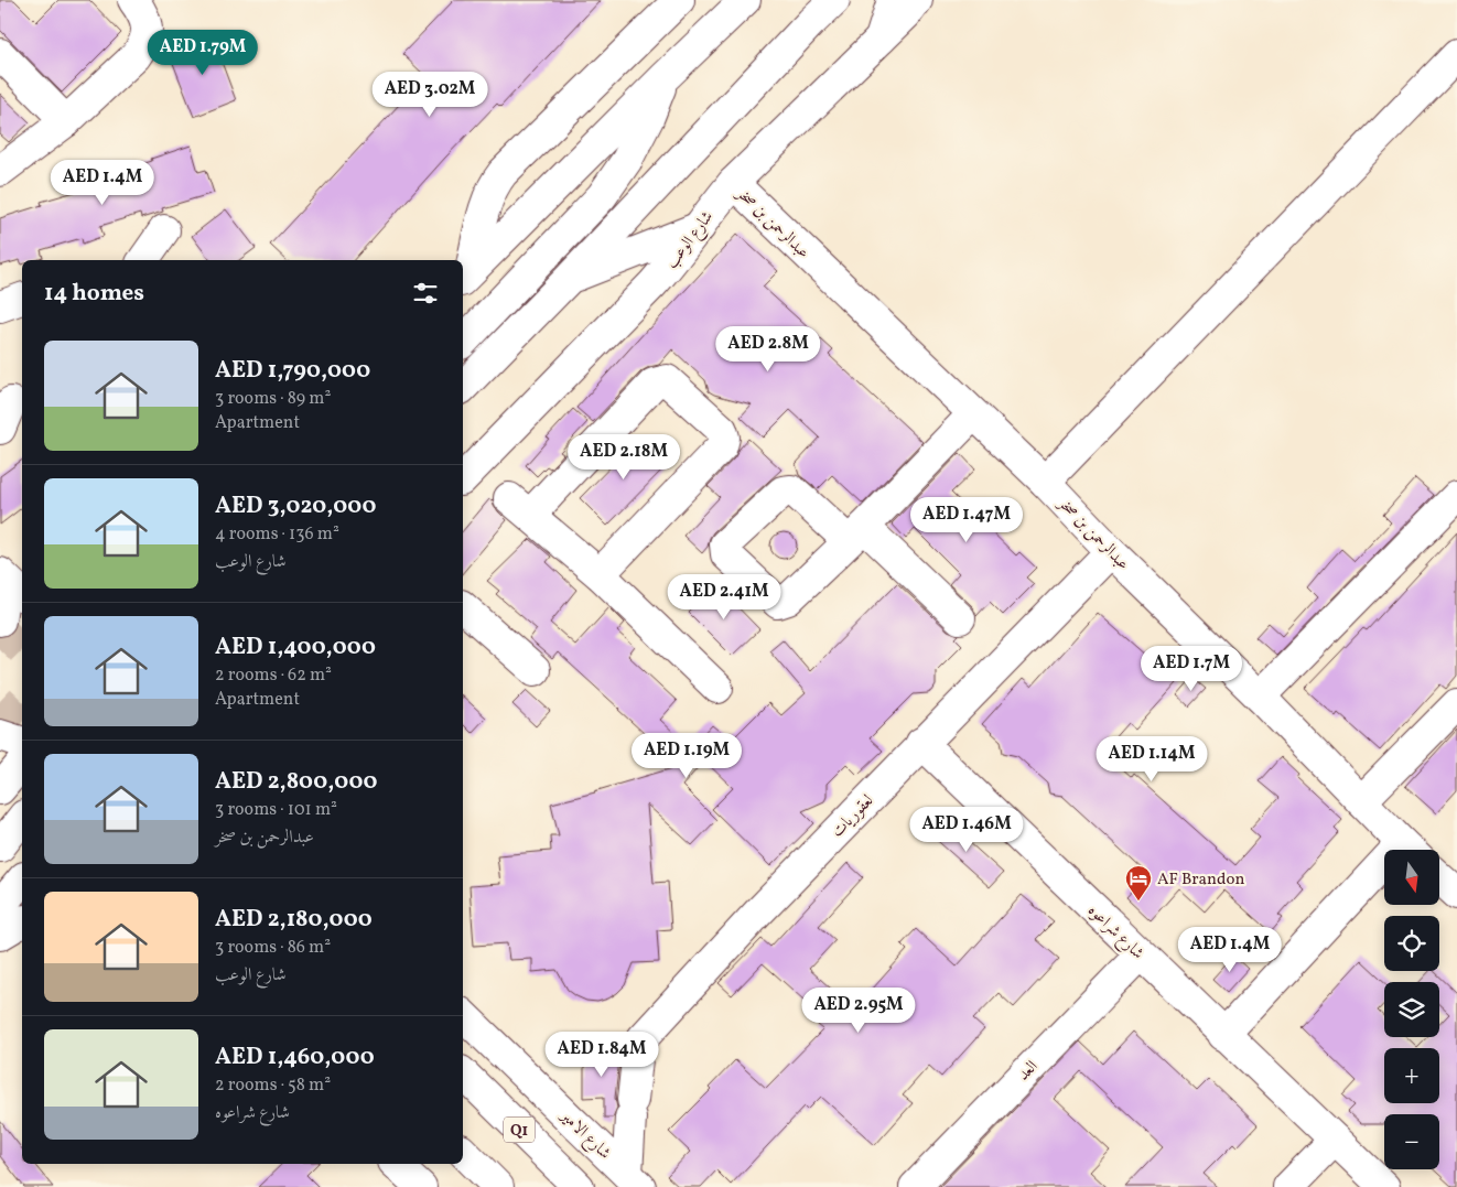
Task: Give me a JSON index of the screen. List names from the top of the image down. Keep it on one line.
{"streets":{"main road":["عبدالرحمن بن صخر","شارع الوعب","لعقوريات","شارع شراعوه","العد","Q1","شارع الامير"]},"crossings":[["عبدالرحمن بن صخر","شارع الوعب"],["عبدالرحمن بن صخر","لعقوريات"],["عبدالرحمن بن صخر","شارع شراعوه"],["لعقوريات","شارع شراعوه"],["لعقوريات","شارع الامير"],["شارع شراعوه","العد"]],"places":{"hotel":["AF Brandon"]},"north":"bottom","page":{"price":["AED 1.79M","AED 3.02M","AED 1.4M","AED 2.8M","AED 2.18M","AED 1.47M","AED 2.41M","AED 1.7M","AED 1.19M","AED 1.14M","AED 1.46M","AED 1.4M","AED 2.95M","AED 1.84M"],"heading":"14 homes","list":[{"name":"AED 1,790,000","note":"3 rooms · 89 m² · Apartment"},{"name":"AED 3,020,000","note":"4 rooms · 136 m² · شارع الوعب"},{"name":"AED 1,400,000","note":"2 rooms · 62 m² · Apartment"},{"name":"AED 2,800,000","note":"3 rooms · 101 m² · عبدالرحمن بن صخر"},{"name":"AED 2,180,000","note":"3 rooms · 86 m² · شارع الوعب"},{"name":"AED 1,460,000","note":"2 rooms · 58 m² · شارع شراعوه"}],"map_buttons":["+","−"]}}
